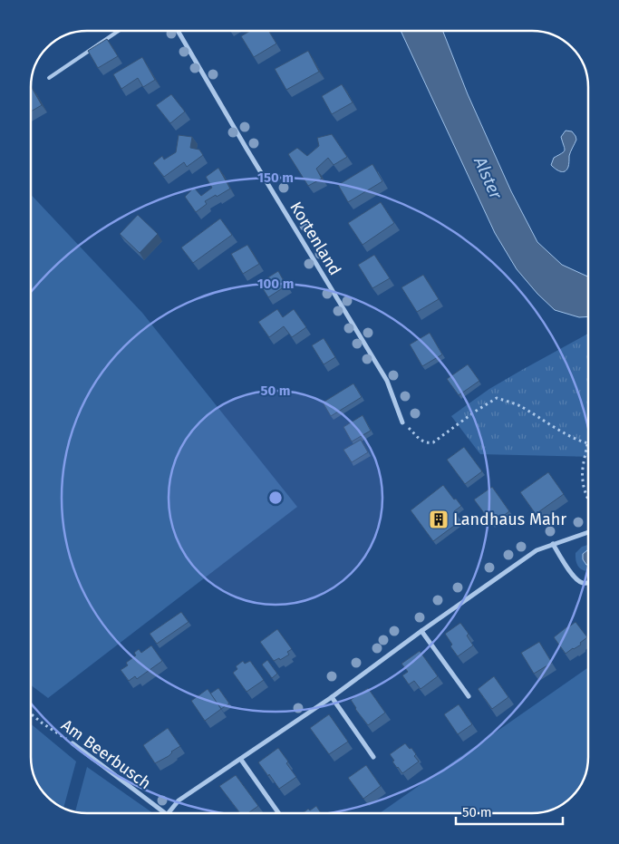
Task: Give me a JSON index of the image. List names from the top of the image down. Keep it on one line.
{"streets":{"street":["Kortenland","Am Beerbusch"]},"water":["Alster"],"places":{"building":["Landhaus Mahr"]},"scale_bar":"50 m","rings":["150 m","100 m","50 m"]}
